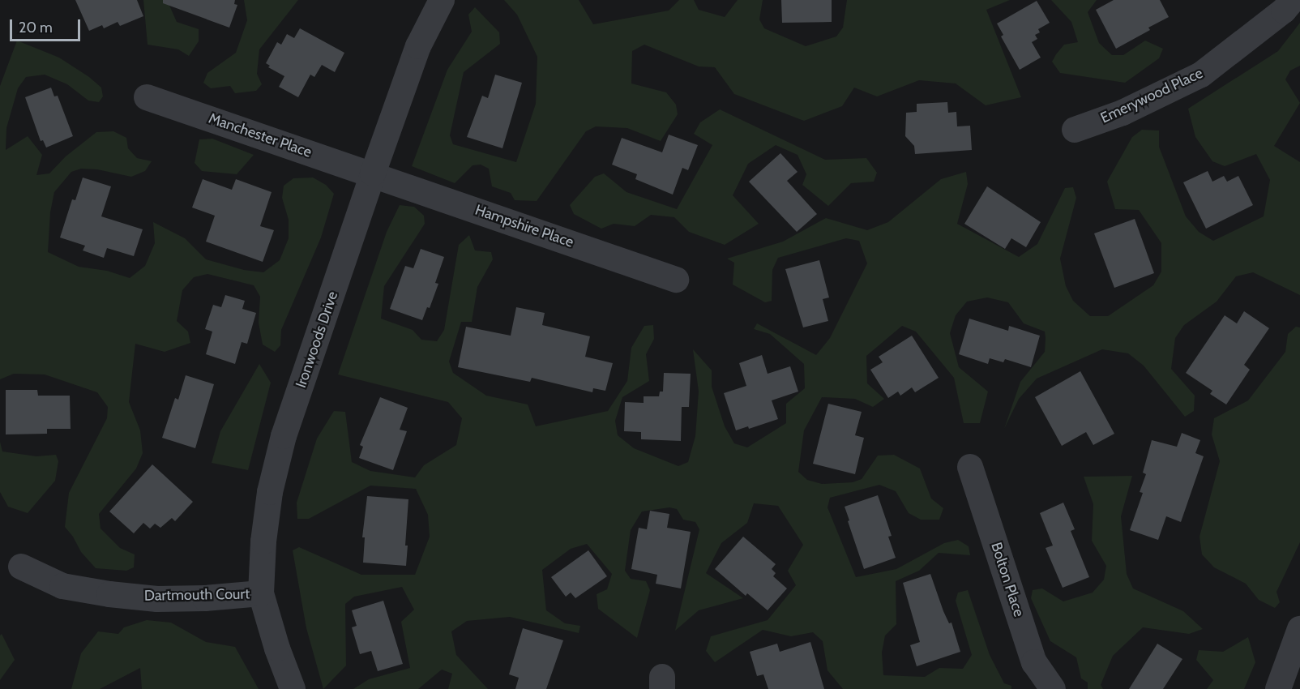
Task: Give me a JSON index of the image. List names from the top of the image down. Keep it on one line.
{"streets":{"street":["Emerywood Place","Manchester Place","Hampshire Place","Ironwoods Drive","Bolton Place","Dartmouth Court"]},"crossings":[["Manchester Place","Hampshire Place"],["Manchester Place","Ironwoods Drive"],["Hampshire Place","Ironwoods Drive"],["Ironwoods Drive","Dartmouth Court"]],"scale_bar":"20 m"}
